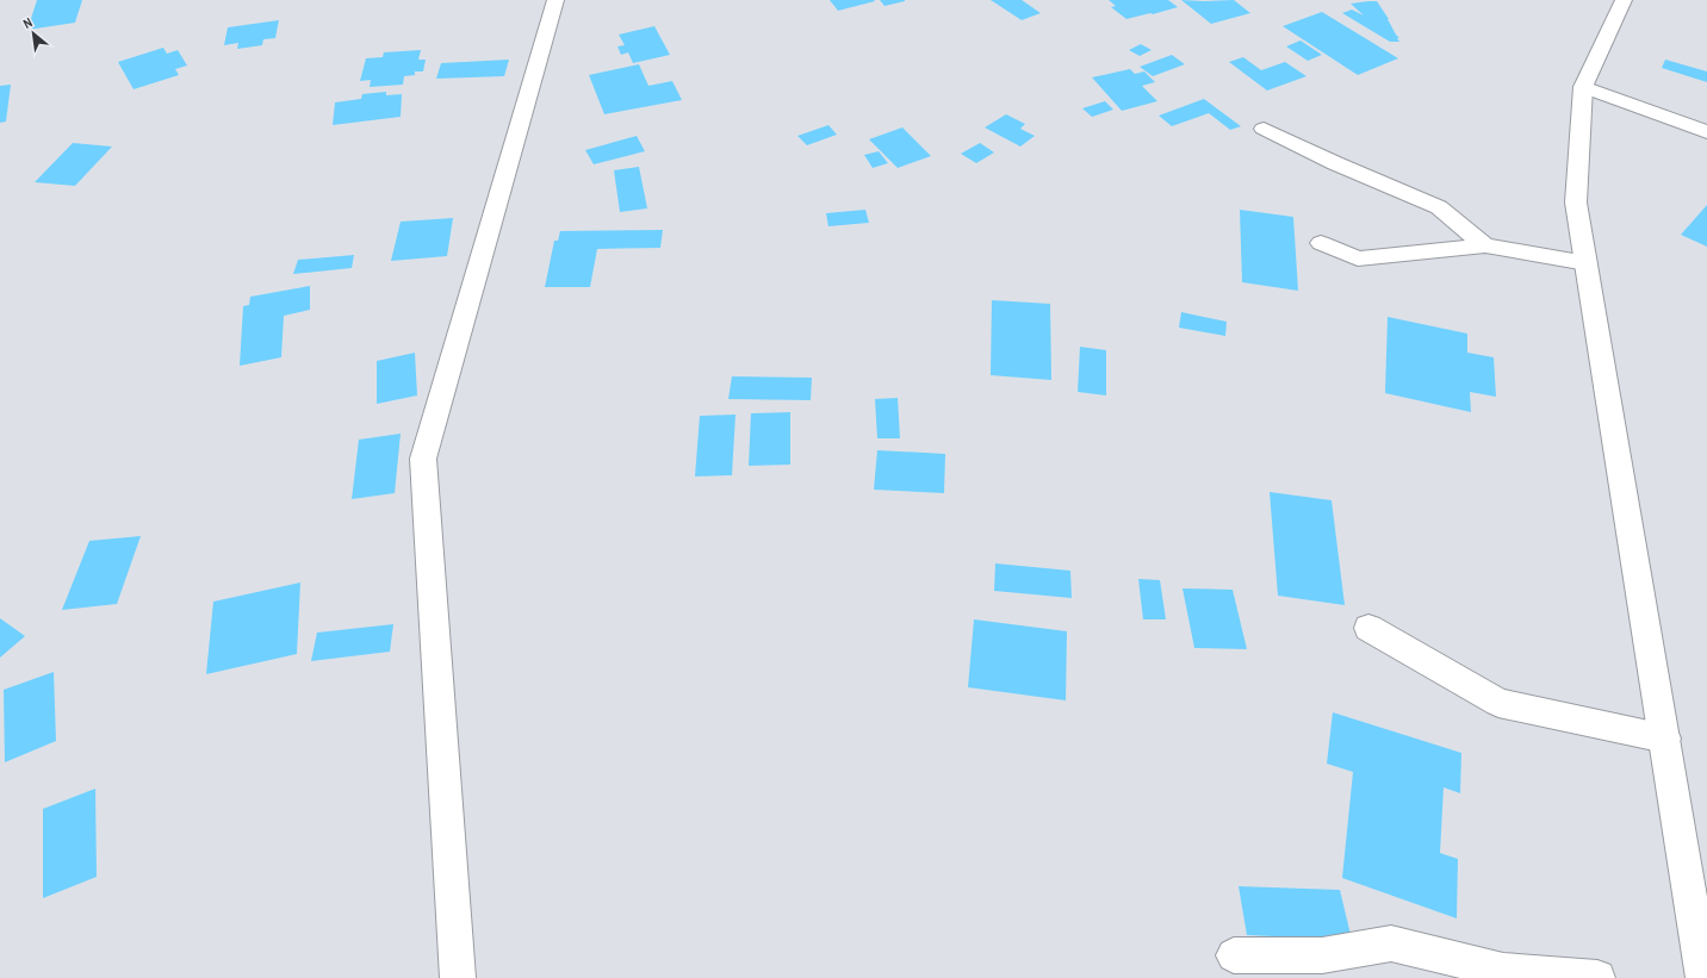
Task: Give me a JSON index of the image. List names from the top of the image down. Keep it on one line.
{"north":"top left"}
